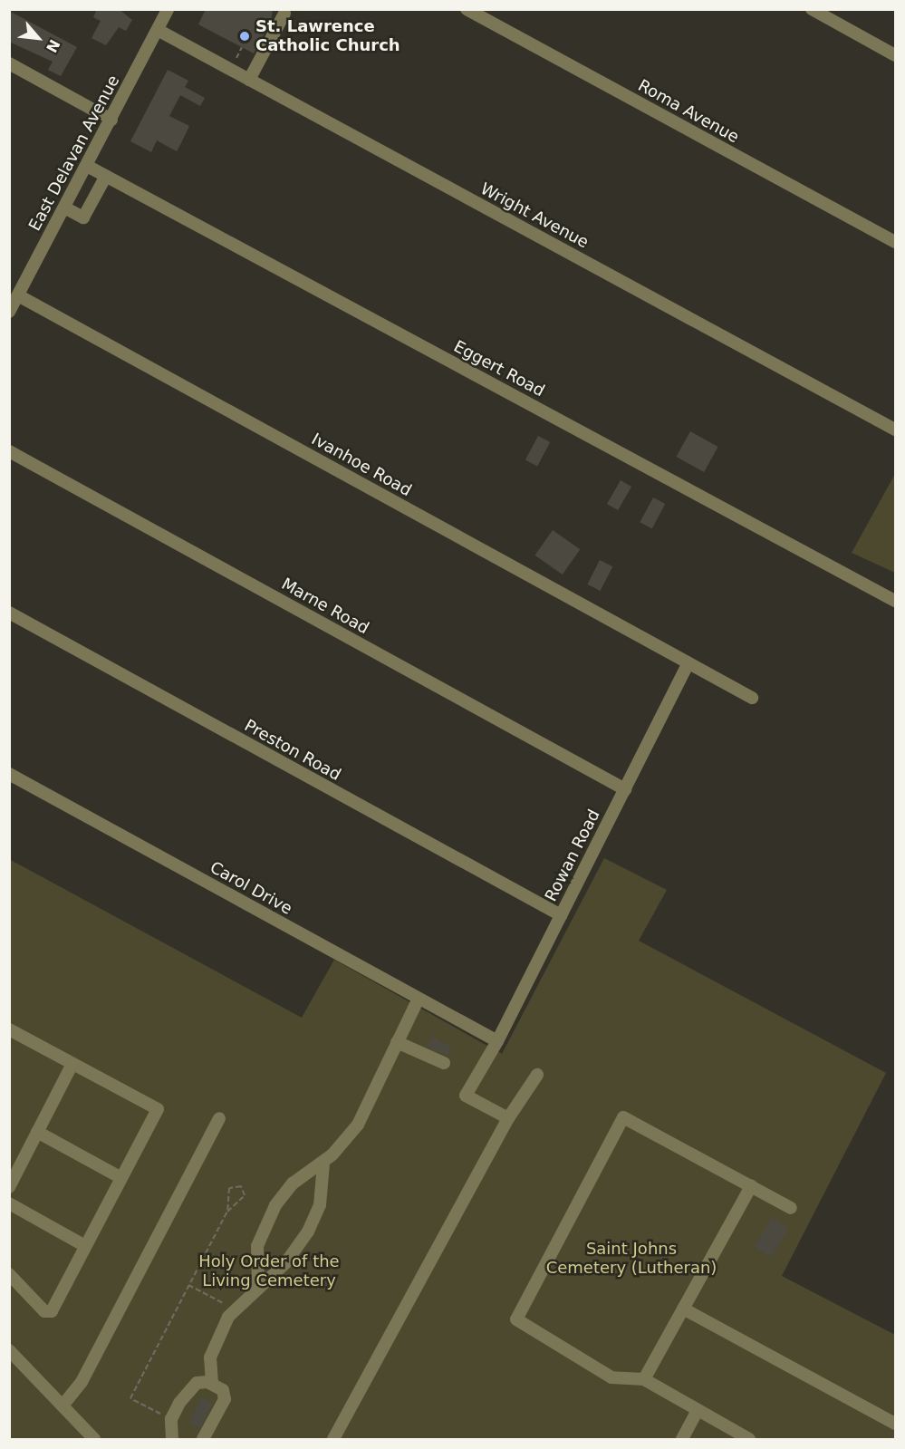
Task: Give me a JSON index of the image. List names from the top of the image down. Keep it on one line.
{"streets":{"street":["Roma Avenue","East Delavan Avenue","Wright Avenue","Eggert Road","Ivanhoe Road","Marne Road","Preston Road","Rowan Road","Carol Drive"]},"crossings":[["East Delavan Avenue","Wright Avenue"],["East Delavan Avenue","Eggert Road"],["East Delavan Avenue","Ivanhoe Road"],["Ivanhoe Road","Rowan Road"],["Marne Road","Rowan Road"],["Preston Road","Rowan Road"],["Rowan Road","Carol Drive"]],"parks":["Saint Johns Cemetery (Lutheran)","Holy Order of the Living Cemetery"],"places":["St. Lawrence Catholic Church"],"north":"bottom right"}
